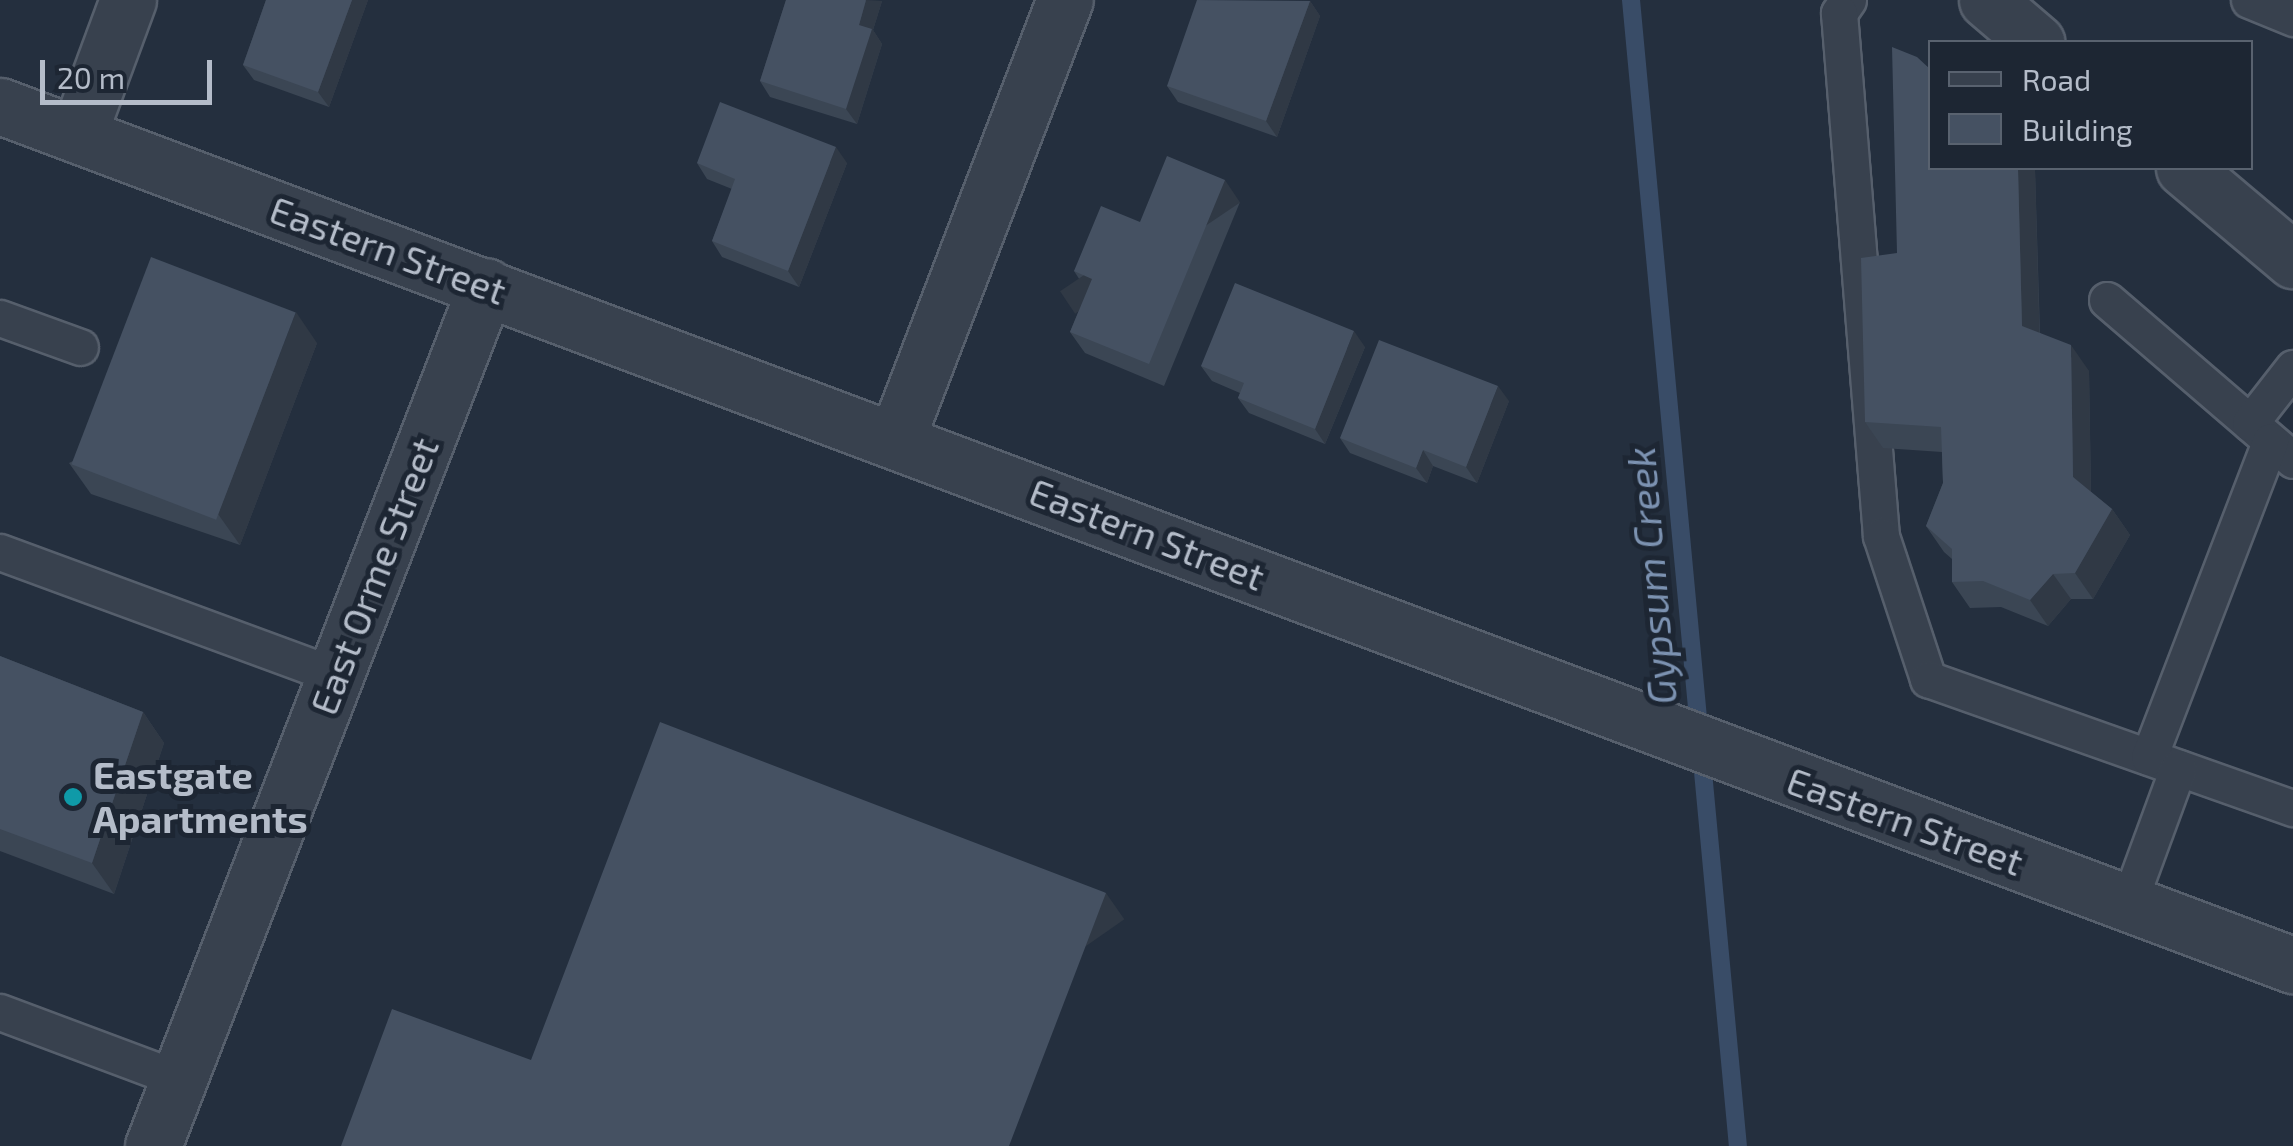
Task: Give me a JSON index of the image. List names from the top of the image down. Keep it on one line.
{"streets":{"street":["Eastern Street","East Orme Street"]},"crossings":[["Eastern Street","East Orme Street"]],"water":["Gypsum Creek"],"places":["Eastgate Apartments"],"legend":["Road","Building"],"scale_bar":"20 m"}
